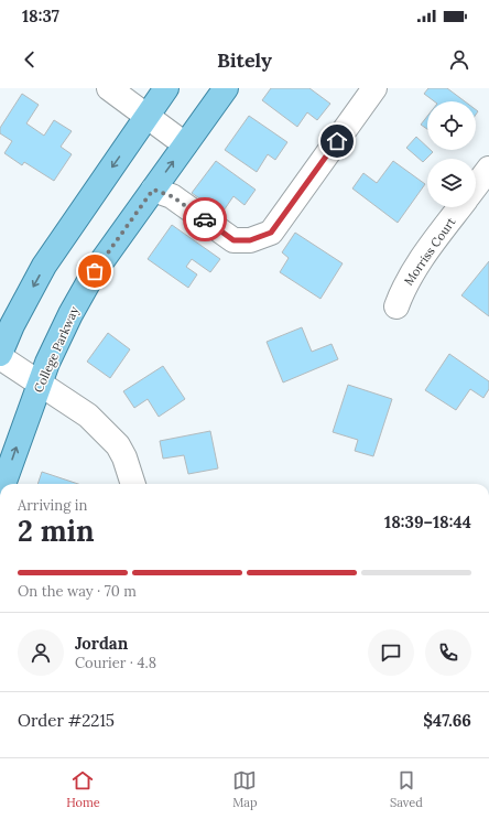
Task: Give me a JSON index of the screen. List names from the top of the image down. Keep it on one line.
{"streets":{"main road":["College Parkway"],"street":["Morriss Court"]},"page":{"status":"18:37","header":"Bitely","heading":["2 min","Arriving in","18:39–18:44"],"panel":["Jordan","Courier · 4.8","Order #2215","$47.66"],"bar":"On the way · 70 m","tabs":["Home","Map","Saved"]}}
